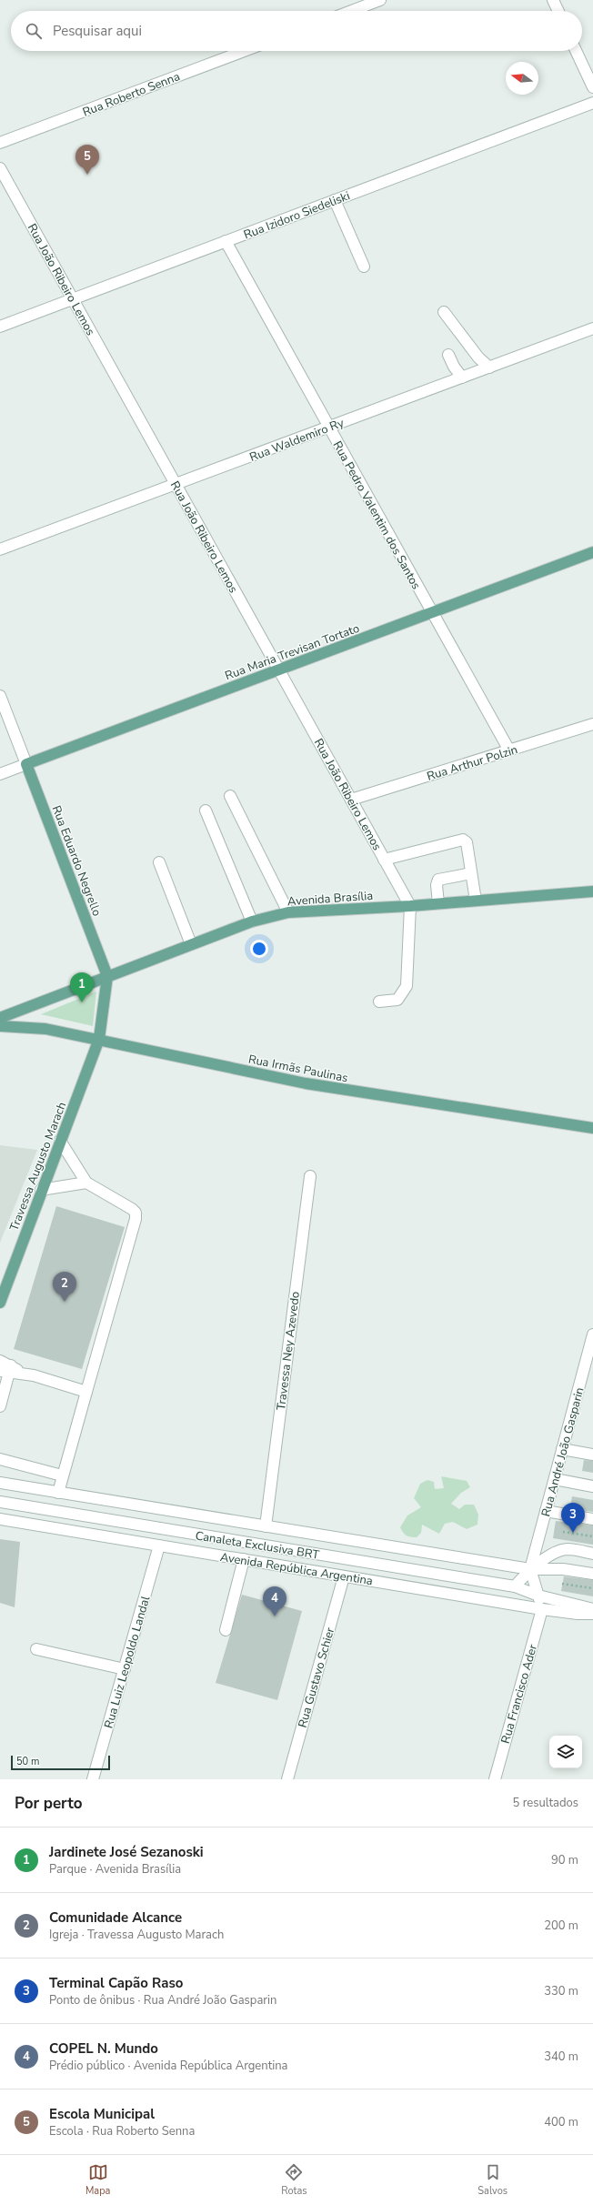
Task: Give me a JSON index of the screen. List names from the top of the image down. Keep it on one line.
{"streets":{"main road":["Rua Maria Trevisan Tortato","Rua Eduardo Negrello","Avenida Brasília","Rua Irmãs Paulinas","Travessa Augusto Marach"],"street":["Rua Roberto Senna","Rua Izidoro Siedeliski","Rua João Ribeiro Lemos","Rua Waldemiro Ry","Rua Pedro Valentim dos Santos","Rua Arthur Polzin","Travessa Ney Azevedo","Rua André João Gasparin","Canaleta Exclusiva BRT","Avenida República Argentina","Rua Luiz Leopoldo Landal","Rua Gustavo Schier","Rua Francisco Ader"]},"crossings":[["Rua Izidoro Siedeliski","Rua João Ribeiro Lemos"],["Rua Izidoro Siedeliski","Rua Pedro Valentim dos Santos"],["Rua João Ribeiro Lemos","Rua Waldemiro Ry"],["Rua João Ribeiro Lemos","Rua Maria Trevisan Tortato"],["Rua João Ribeiro Lemos","Rua Arthur Polzin"],["Rua João Ribeiro Lemos","Avenida Brasília"],["Rua Waldemiro Ry","Rua Pedro Valentim dos Santos"],["Rua Pedro Valentim dos Santos","Rua Maria Trevisan Tortato"],["Rua Pedro Valentim dos Santos","Rua Arthur Polzin"],["Rua Maria Trevisan Tortato","Rua Eduardo Negrello"],["Rua Eduardo Negrello","Avenida Brasília"],["Rua Eduardo Negrello","Rua Irmãs Paulinas"],["Rua Eduardo Negrello","Travessa Augusto Marach"],["Rua Irmãs Paulinas","Travessa Augusto Marach"],["Avenida República Argentina","Rua Luiz Leopoldo Landal"],["Avenida República Argentina","Rua Gustavo Schier"],["Avenida República Argentina","Rua Francisco Ader"]],"scale_bar":"50 m","north":"left","page":{"search":"Pesquisar aqui","pins":["5","1","2","3","4"],"scale":"50 m","heading":["Por perto","5 resultados"],"list":[{"mark":"1","name":"Jardinete José Sezanoski","note":"Parque · Avenida Brasília","value":"90 m"},{"mark":"2","name":"Comunidade Alcance","note":"Igreja · Travessa Augusto Marach","value":"200 m"},{"mark":"3","name":"Terminal Capão Raso","note":"Ponto de ônibus · Rua André João Gasparin","value":"330 m"},{"mark":"4","name":"COPEL N. Mundo","note":"Prédio público · Avenida República Argentina","value":"340 m"},{"mark":"5","name":"Escola Municipal","note":"Escola · Rua Roberto Senna","value":"400 m"}],"nav":["Mapa","Rotas","Salvos"]}}
